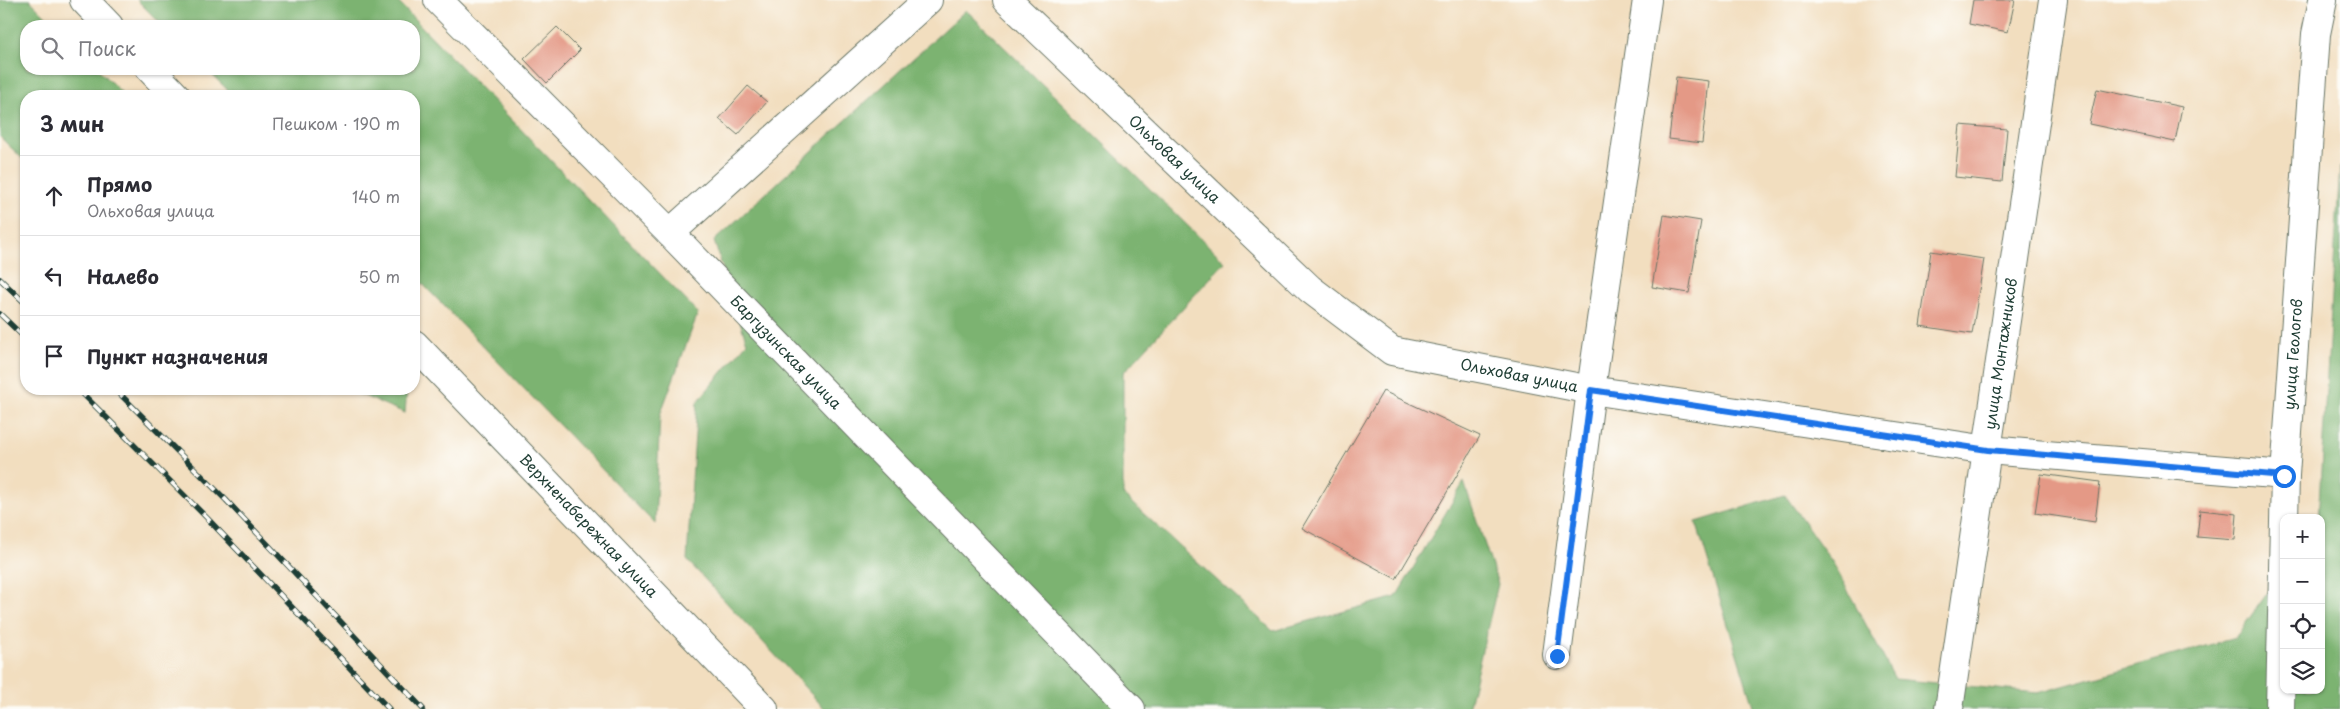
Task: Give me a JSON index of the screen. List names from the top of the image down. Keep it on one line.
{"streets":{"street":["Ольховая улица","Баргузинская улица","улица Геологов","улица Монтажников","Верхненабережная улица"]},"crossings":[["Ольховая улица","улица Геологов"],["Ольховая улица","улица Монтажников"]],"page":{"search":"Поиск","heading":["3 мин","Пешком · 190 m"],"list":[["Прямо","Ольховая улица","140 m"],["Налево","50 m"],"Пункт назначения"],"map_buttons":["+","−"]}}
